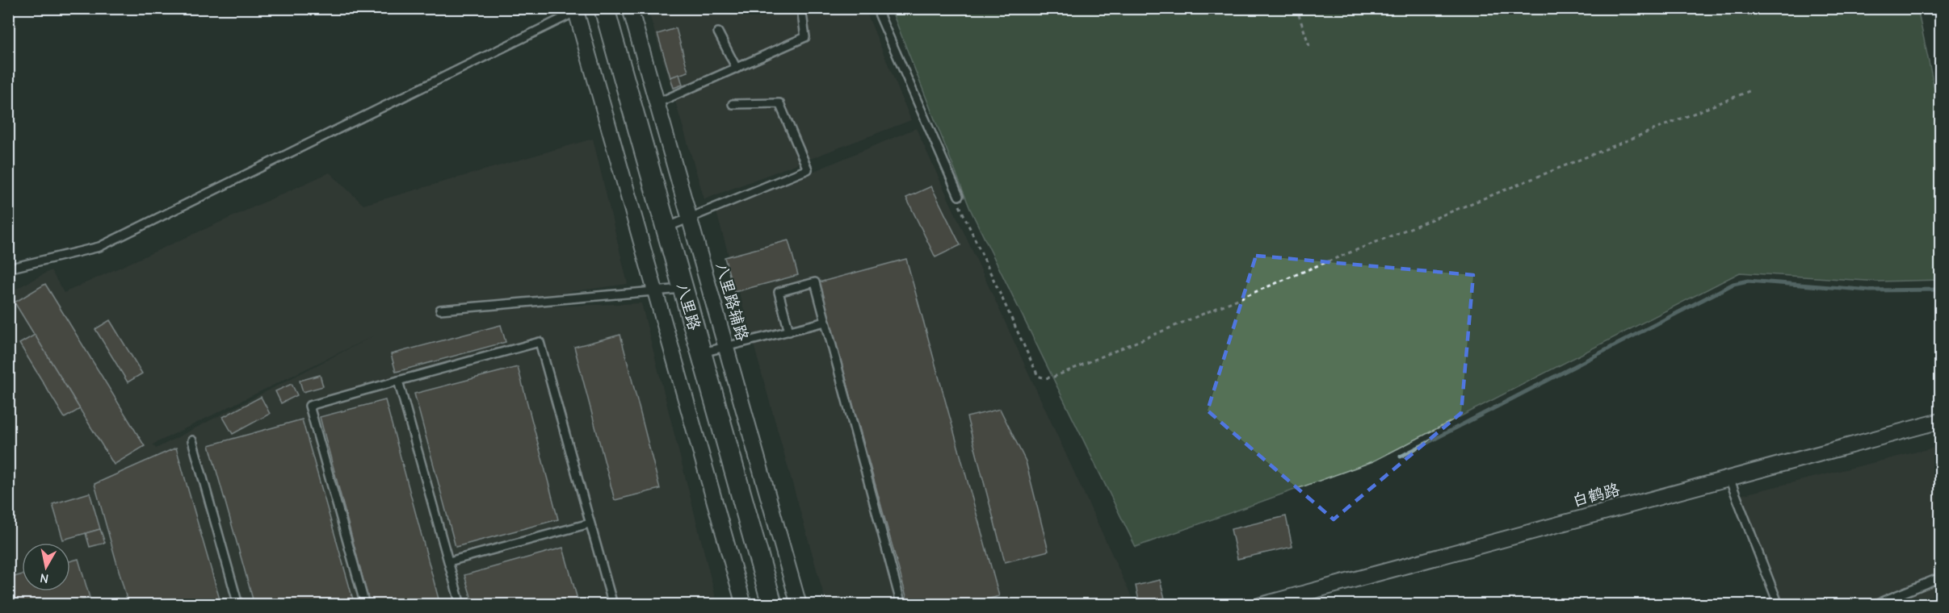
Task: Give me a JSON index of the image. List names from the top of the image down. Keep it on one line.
{"streets":{"main road":["八里路"],"street":["八里路辅路","白鹤路"]},"north":"bottom"}
